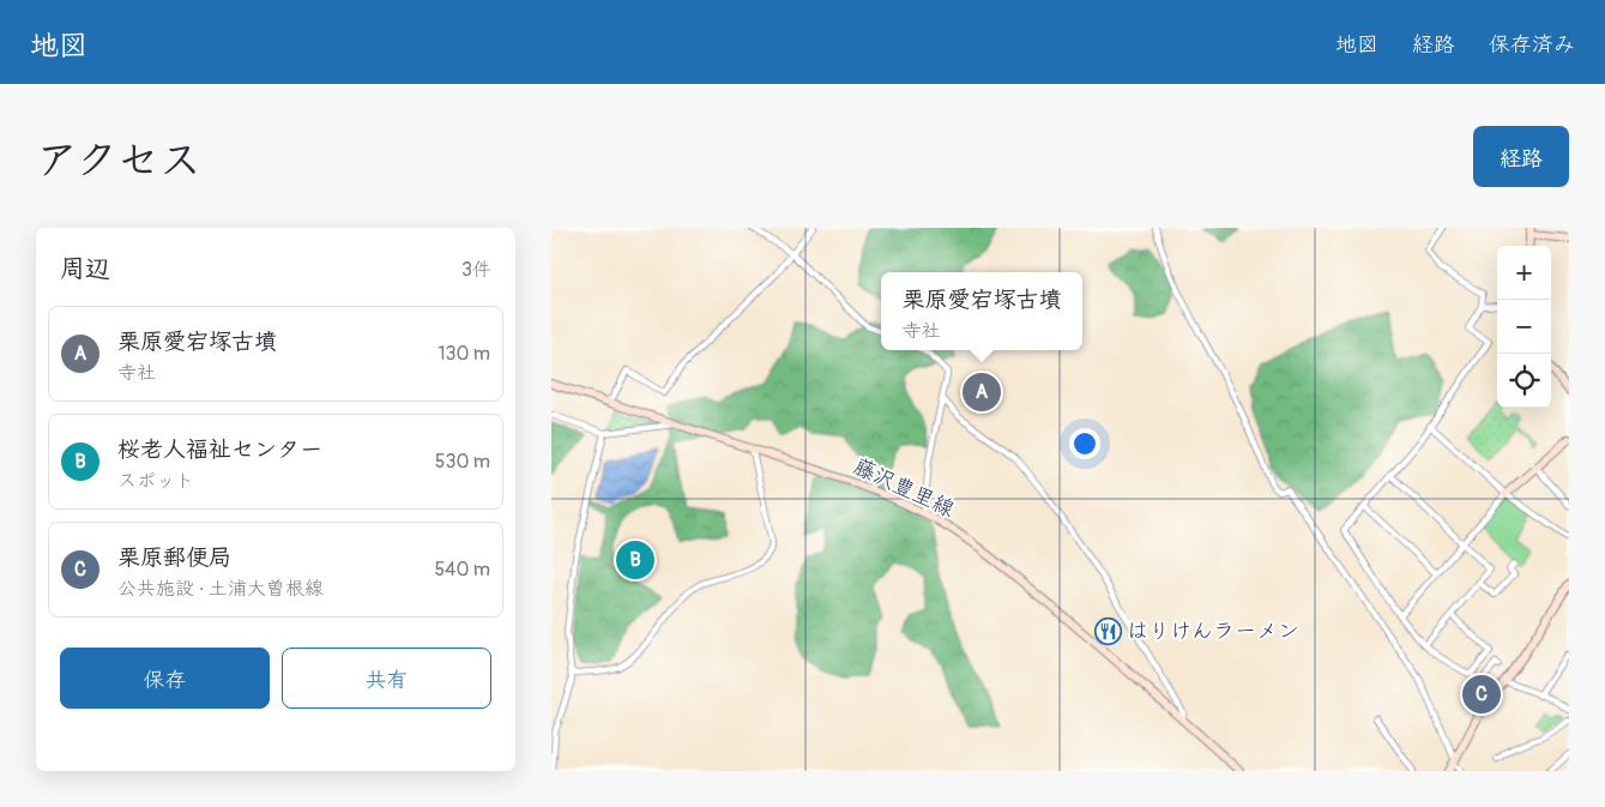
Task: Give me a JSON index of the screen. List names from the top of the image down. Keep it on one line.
{"streets":{"main road":["藤沢豊里線"]},"places":{"restaurant":["はりけんラーメン"]},"page":{"header":"地図","nav":["地図","経路","保存済み"],"title":"アクセス","buttons":["経路",["保存","共有"]],"heading":["周辺","3件"],"map_buttons":["+","−"],"popup":["栗原愛宕塚古墳","寺社"],"list":[{"mark":"A","name":"栗原愛宕塚古墳","note":"寺社","value":"130 m"},{"mark":"B","name":"桜老人福祉センター","note":"スポット","value":"530 m"},{"mark":"C","name":"栗原郵便局","note":"公共施設 · 土浦大曽根線","value":"540 m"}],"pins":["A","B","C"]}}
